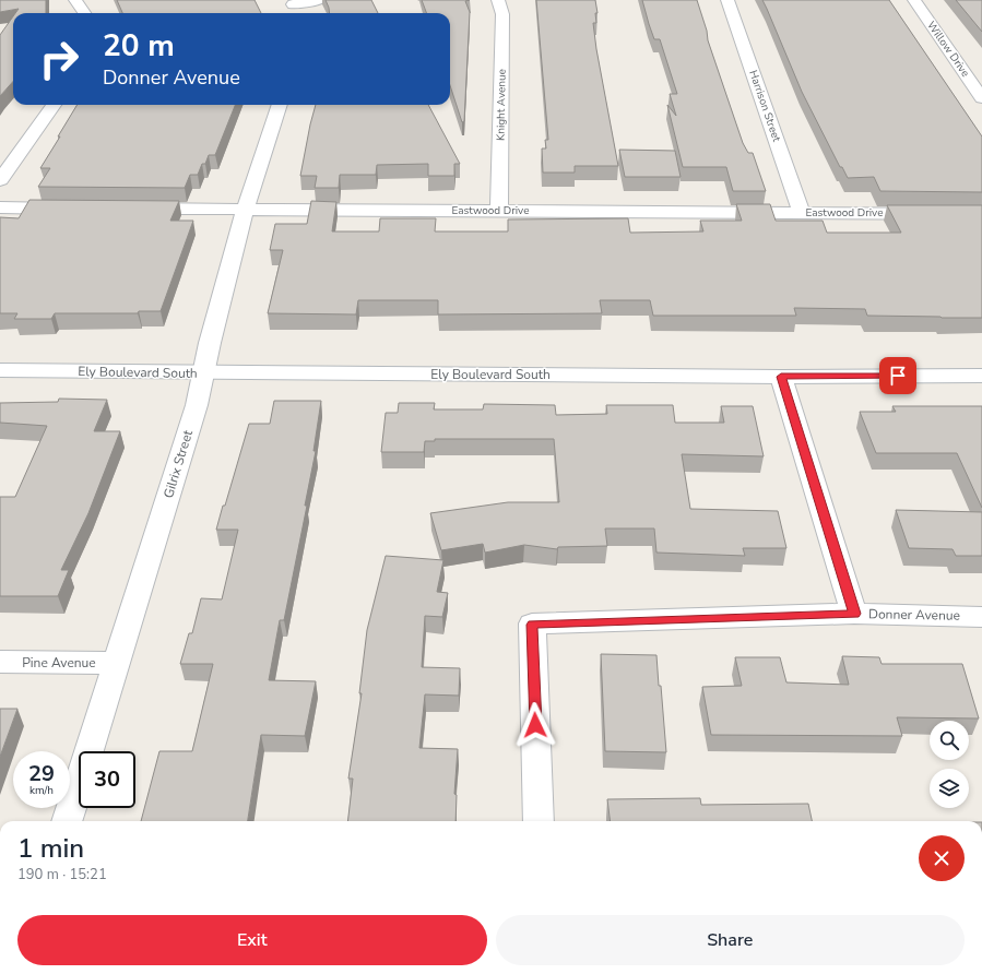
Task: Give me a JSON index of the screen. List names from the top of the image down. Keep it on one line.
{"streets":{"street":["Willow Drive","Knight Avenue","Harrison Street","Eastwood Drive","Ely Boulevard South","Gilrix Street","Donner Avenue","Pine Avenue"]},"crossings":[["Knight Avenue","Eastwood Drive"],["Harrison Street","Eastwood Drive"],["Eastwood Drive","Gilrix Street"],["Ely Boulevard South","Gilrix Street"],["Gilrix Street","Pine Avenue"]],"page":{"turn":["20 m","Donner Avenue"],"speed":"29 km/h","limit":"30","heading":["1 min","190 m · 15:21"],"buttons":["Exit","Share"]}}
